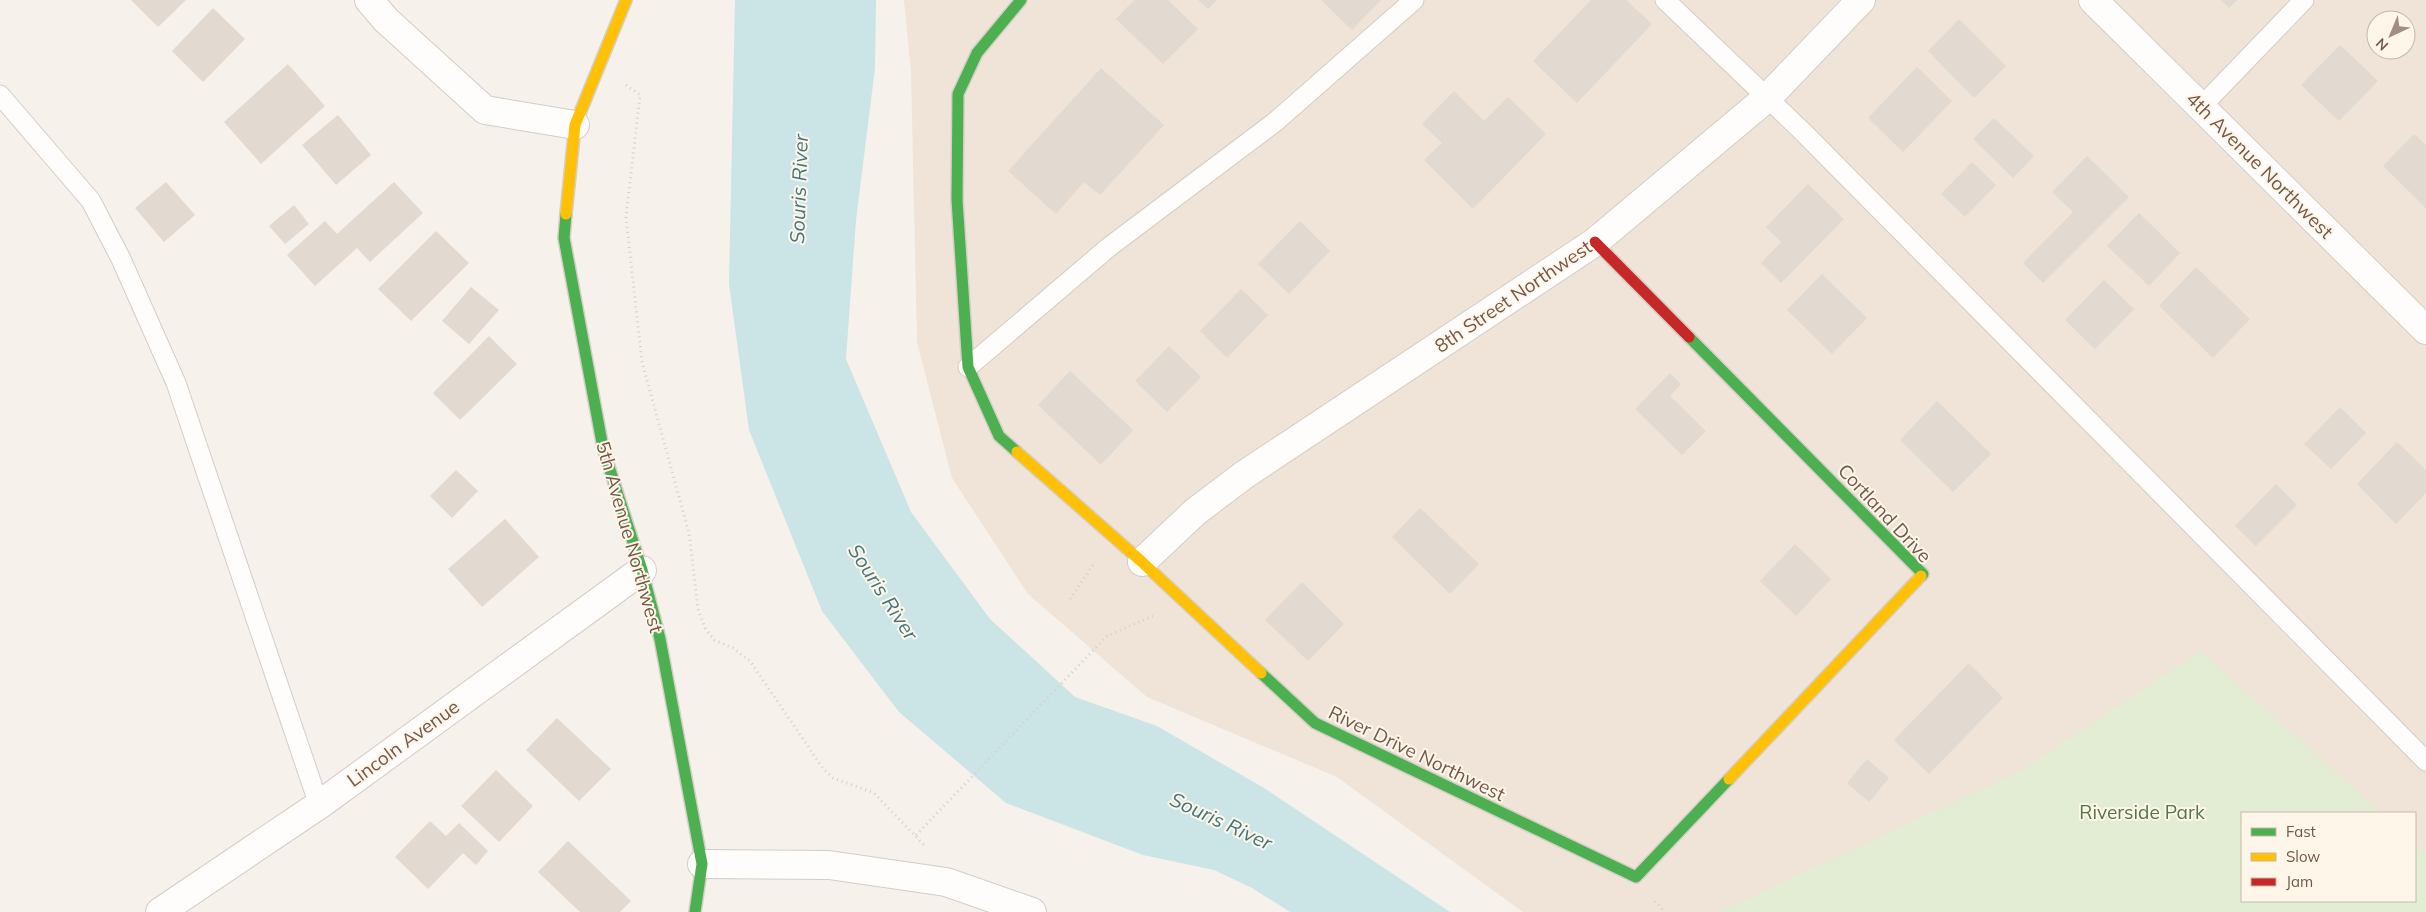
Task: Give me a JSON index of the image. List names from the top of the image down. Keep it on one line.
{"streets":{"street":["4th Avenue Northwest","8th Street Northwest","Cortland Drive","5th Avenue Northwest","Lincoln Avenue","River Drive Northwest"]},"crossings":[["8th Street Northwest","Cortland Drive"],["8th Street Northwest","River Drive Northwest"],["Cortland Drive","River Drive Northwest"],["5th Avenue Northwest","Lincoln Avenue"]],"water":["Souris River"],"parks":["Riverside Park"],"legend":["Fast","Slow","Jam"],"north":"bottom left"}
